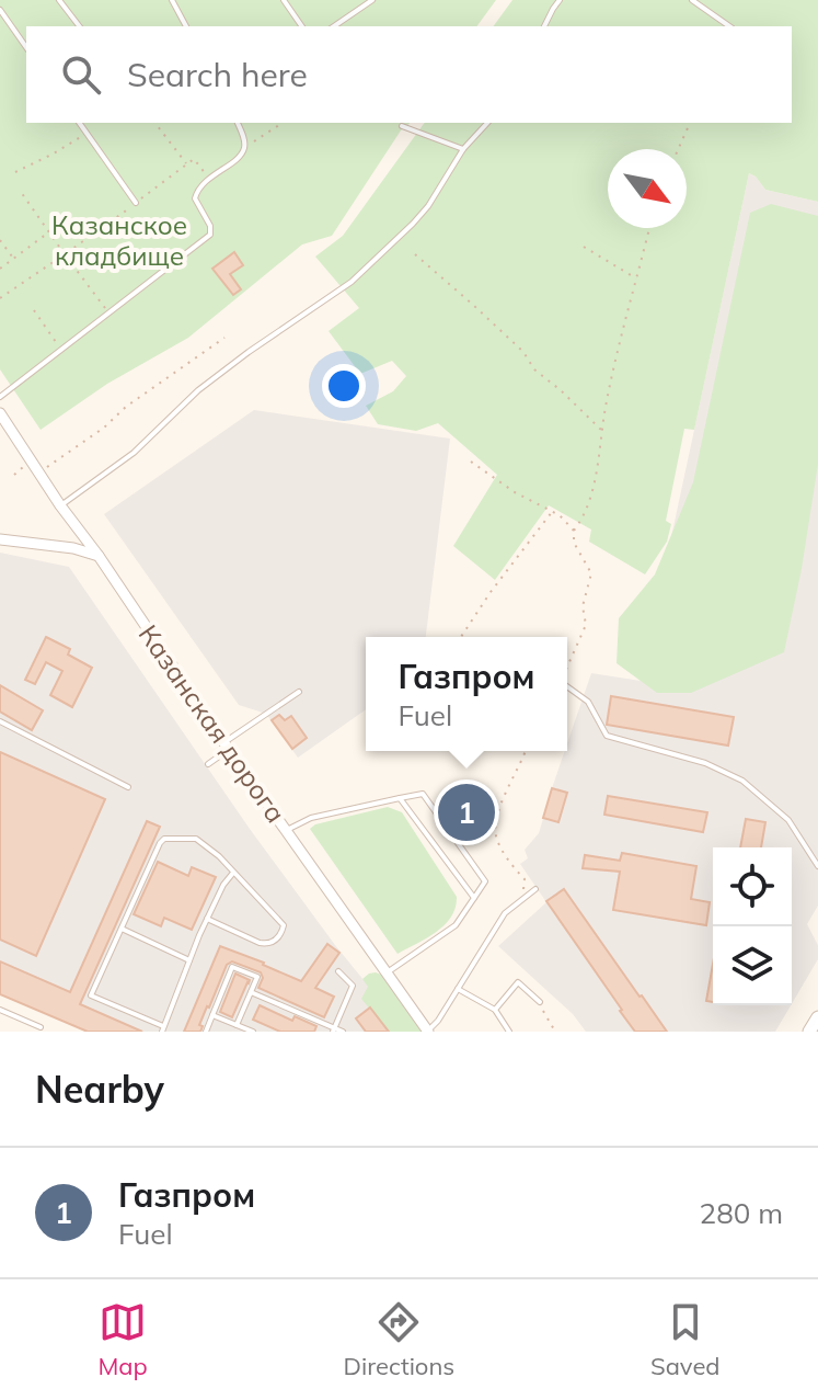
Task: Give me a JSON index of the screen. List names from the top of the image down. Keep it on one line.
{"streets":{"street":["Казанская дорога"]},"parks":["Казанское кладбище"],"north":"bottom right","page":{"search":"Search here","popup":["Газпром","Fuel"],"pins":"1","heading":"Nearby","list":[{"mark":"1","name":"Газпром","note":"Fuel","value":"280 m"}],"nav":["Map","Directions","Saved"]}}
